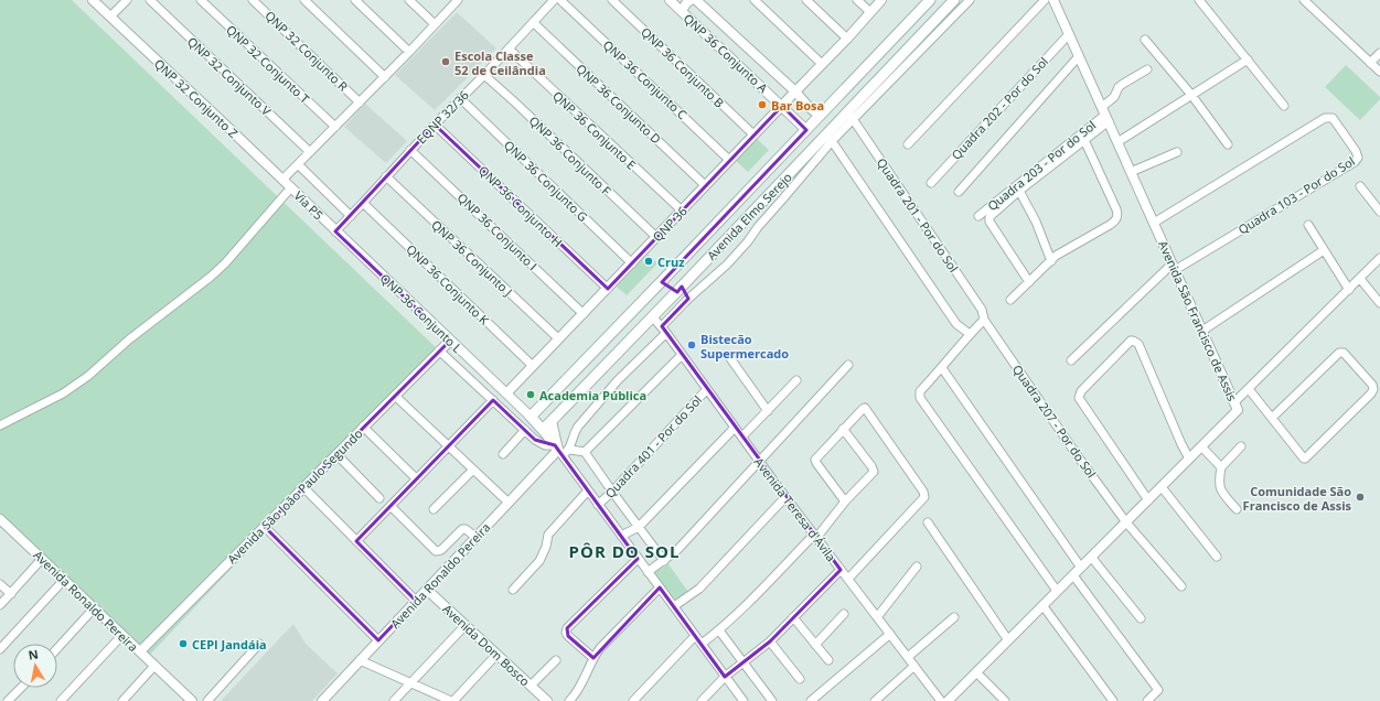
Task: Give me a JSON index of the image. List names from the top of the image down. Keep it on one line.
{"streets":{"main road":["Avenida Elmo Serejo"],"street":["QNP 32 Conjunto R","QNP 36 Conjunto A","QNP 32 Conjunto T","QNP 36 Conjunto B","QNP 32 Conjunto V","QNP 36 Conjunto C","QNP 32 Conjunto Z","QNP 36 Conjunto D","Quadra 202 - Por do Sol","EQNP 32/36","QNP 36 Conjunto E","QNP 36 Conjunto F","Quadra 203 - Por do Sol","QNP 36 Conjunto G","Quadra 103 - Por do Sol","Via P5","QNP 36 Conjunto H","Quadra 201 - Por do Sol","QNP 36","QNP 36 Conjunto I","QNP 36 Conjunto J","QNP 36 Conjunto K","QNP 36 Conjunto L","Avenida São Francisco de Assis","Quadra 207 - Por do Sol","Quadra 401 - Por do Sol","Avenida São João Paulo Segundo","Avenida Teresa d'Ávila","Avenida Ronaldo Pereira","Avenida Dom Bosco"]},"crossings":[["QNP 36 Conjunto A","Avenida Elmo Serejo"],["QNP 36 Conjunto A","QNP 36"],["QNP 36 Conjunto B","QNP 36"],["QNP 36 Conjunto C","QNP 36"],["QNP 32 Conjunto Z","Via P5"],["QNP 36 Conjunto D","EQNP 32/36"],["QNP 36 Conjunto D","QNP 36"],["Quadra 202 - Por do Sol","Avenida São Francisco de Assis"],["EQNP 32/36","QNP 36 Conjunto E"],["EQNP 32/36","QNP 36 Conjunto F"],["EQNP 32/36","QNP 36 Conjunto G"],["EQNP 32/36","Via P5"],["EQNP 32/36","QNP 36 Conjunto H"],["EQNP 32/36","QNP 36 Conjunto I"],["EQNP 32/36","QNP 36 Conjunto J"],["EQNP 32/36","QNP 36 Conjunto K"],["EQNP 32/36","QNP 36 Conjunto L"],["QNP 36 Conjunto E","QNP 36"],["QNP 36 Conjunto F","QNP 36"],["Quadra 203 - Por do Sol","Avenida São Francisco de Assis"],["QNP 36 Conjunto G","QNP 36"],["Quadra 103 - Por do Sol","Avenida São Francisco de Assis"],["Via P5","QNP 36 Conjunto L"],["QNP 36 Conjunto H","QNP 36"],["Quadra 201 - Por do Sol","Avenida Elmo Serejo"],["Quadra 201 - Por do Sol","Quadra 207 - Por do Sol"],["Avenida Elmo Serejo","Avenida Teresa d'Ávila"],["QNP 36","QNP 36 Conjunto I"],["QNP 36","QNP 36 Conjunto J"],["QNP 36","QNP 36 Conjunto K"],["QNP 36","QNP 36 Conjunto L"],["QNP 36 Conjunto L","Avenida São João Paulo Segundo"],["Avenida São Francisco de Assis","Quadra 207 - Por do Sol"],["Quadra 401 - Por do Sol","Avenida Teresa d'Ávila"],["Avenida São João Paulo Segundo","Avenida Ronaldo Pereira"],["Avenida Ronaldo Pereira","Avenida Dom Bosco"]],"districts":["PÔR DO SOL"],"places":["Escola Classe 52 de Ceilândia","Bar Bosa","Cruz","Bistecão Supermercado","Academia Pública","Comunidade São Francisco de Assis","CEPI Jandáia"],"north":"top"}
